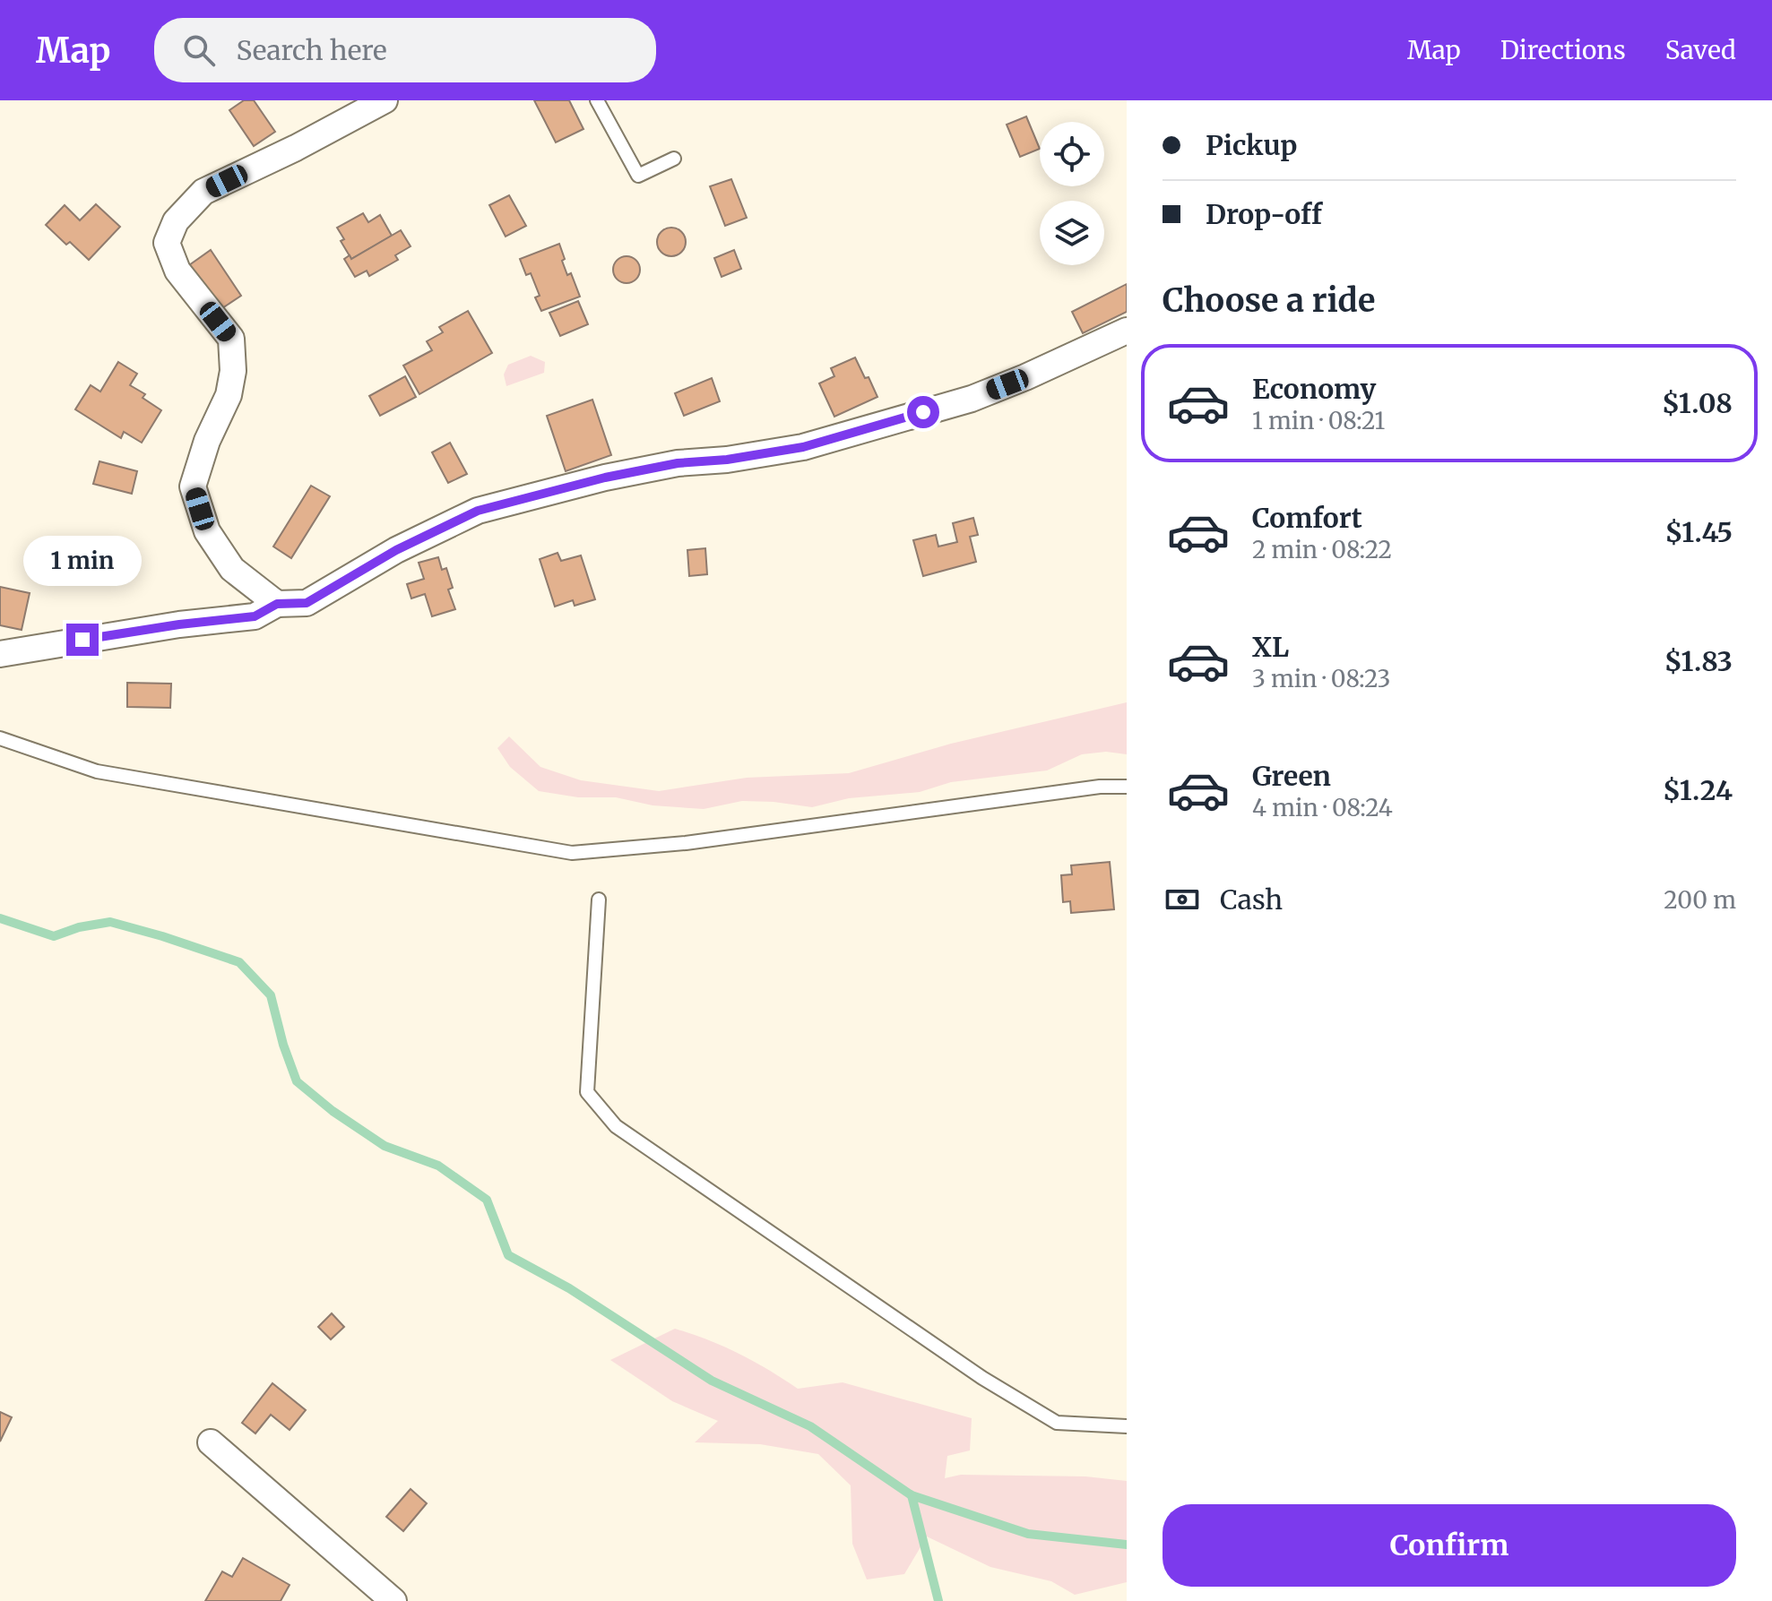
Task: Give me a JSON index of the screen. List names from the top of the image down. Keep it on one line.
{"page":{"header":"Map","search":"Search here","nav":["Map","Directions","Saved"],"banner":["Pickup","Drop-off"],"heading":"Choose a ride","list":[{"name":"Economy","note":"1 min · 08:21","value":"$1.08"},{"name":"Comfort","note":"2 min · 08:22","value":"$1.45"},{"name":"XL","note":"3 min · 08:23","value":"$1.83"},{"name":"Green","note":"4 min · 08:24","value":"$1.24"}],"bubble":"1 min","pay":["Cash","200 m"],"buttons":"Confirm"}}
